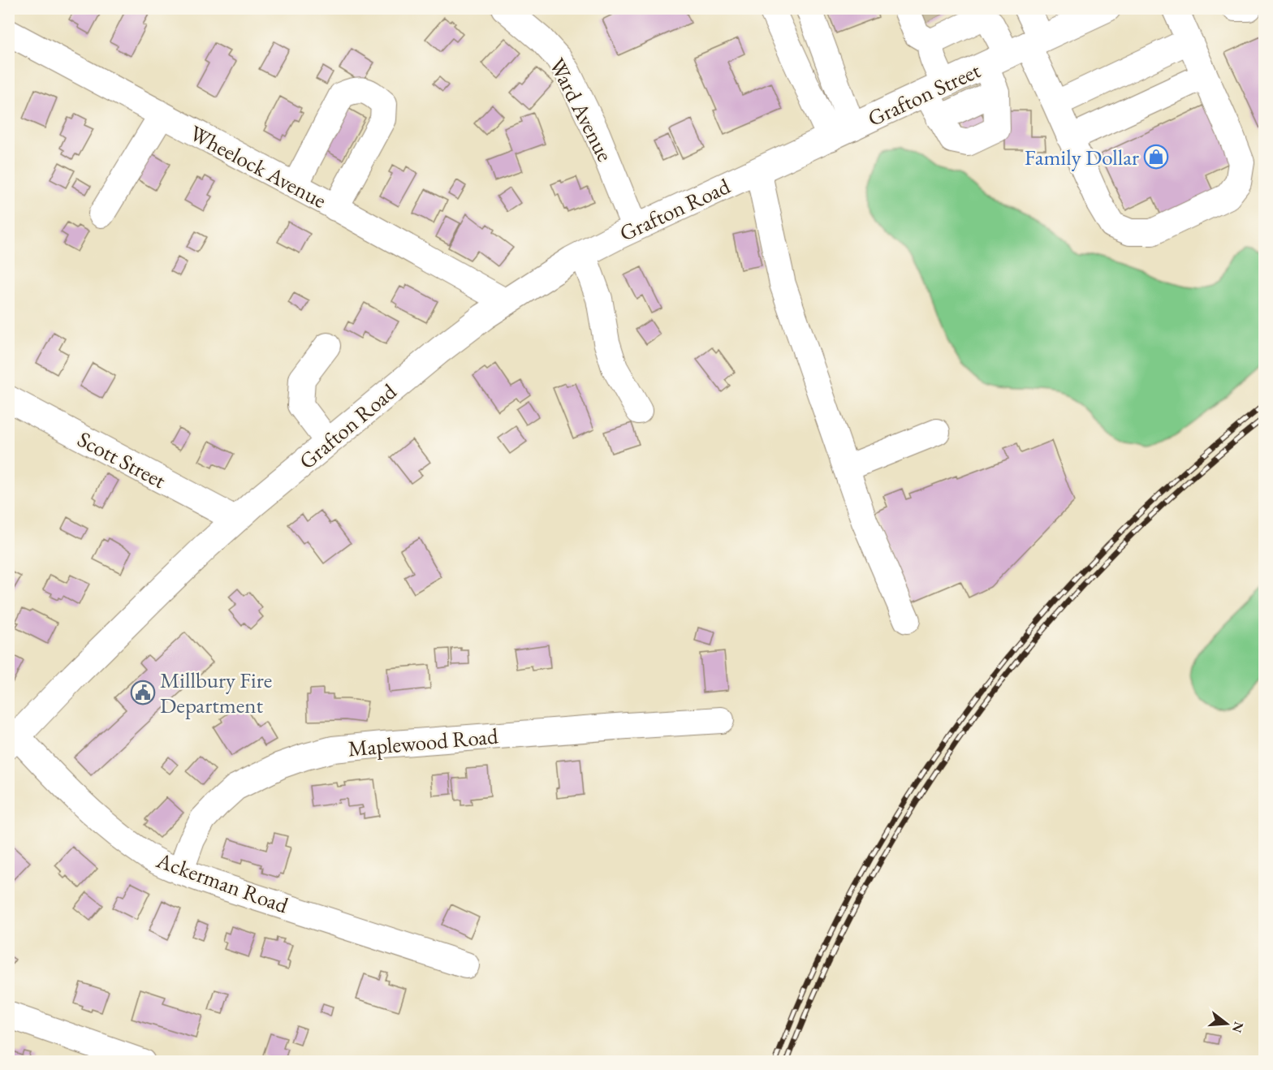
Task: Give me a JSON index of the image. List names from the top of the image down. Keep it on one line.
{"streets":{"highway":["Grafton Street","Grafton Road"],"street":["Ward Avenue","Wheelock Avenue","Scott Street","Maplewood Road","Ackerman Road"]},"crossings":[["Grafton Street","Grafton Road"],["Ward Avenue","Grafton Road"],["Wheelock Avenue","Grafton Road"],["Grafton Road","Scott Street"],["Grafton Road","Ackerman Road"],["Maplewood Road","Ackerman Road"]],"places":{"shop":["Family Dollar"],"public building":["Millbury Fire Department"]},"north":"right"}
